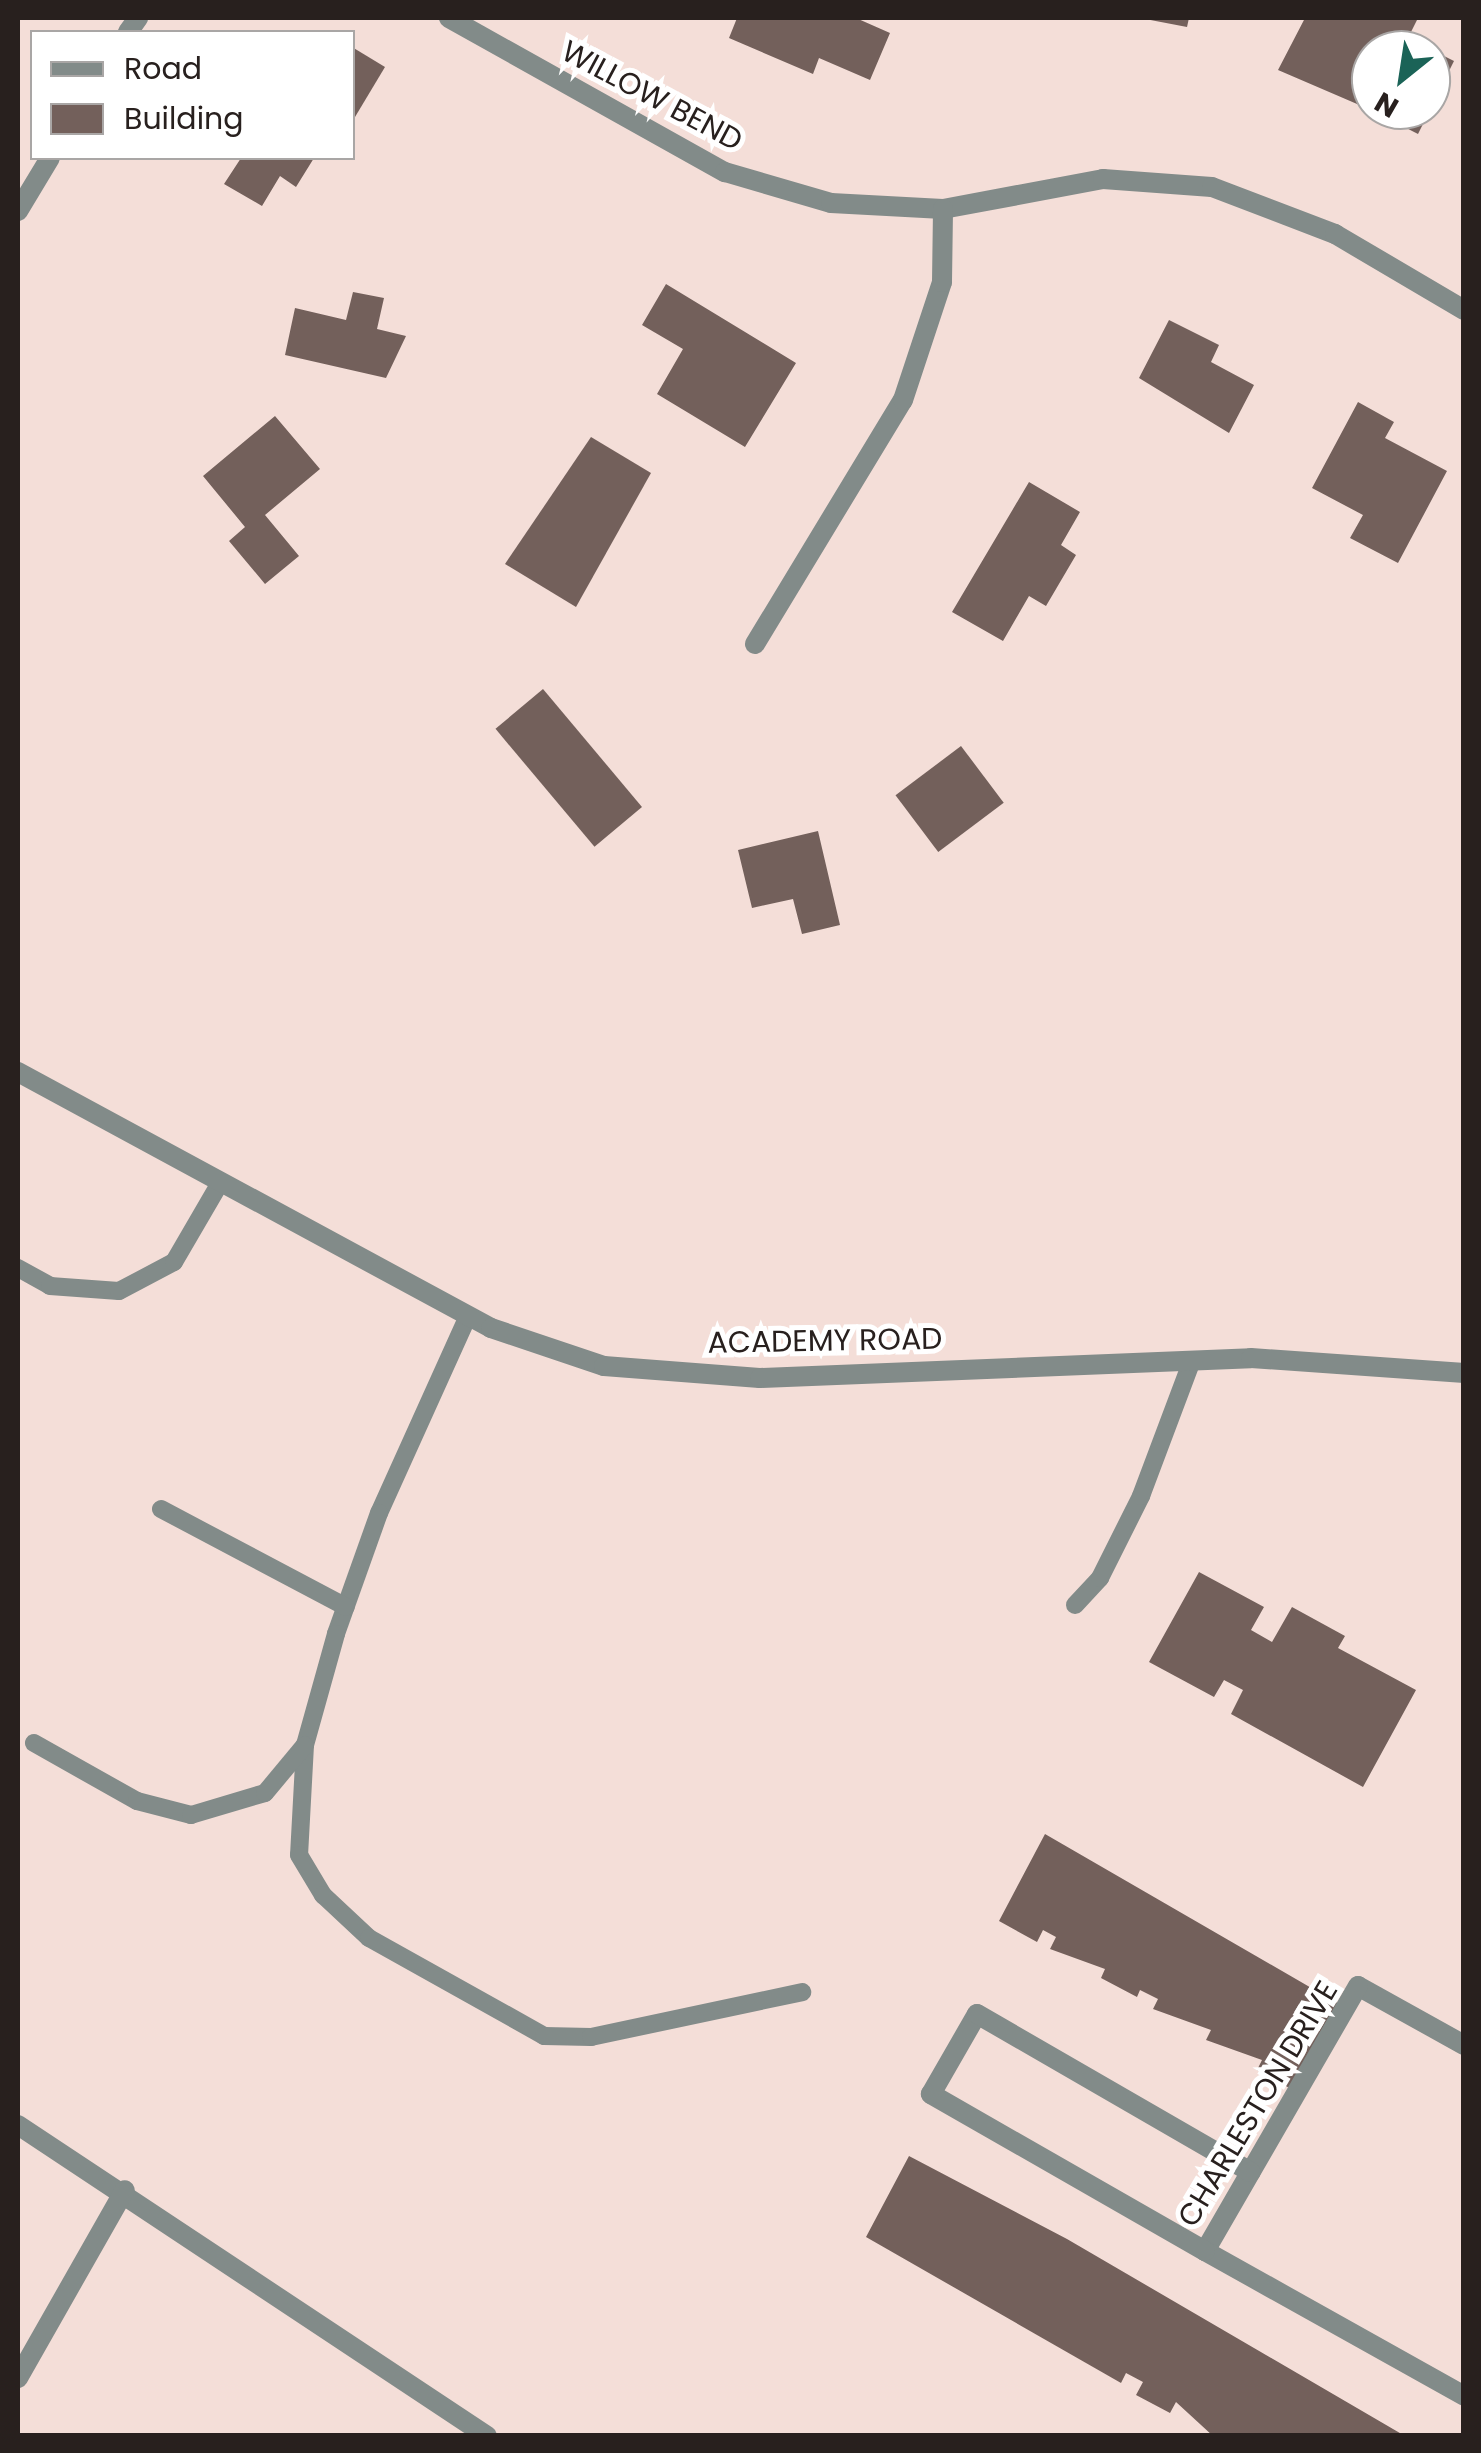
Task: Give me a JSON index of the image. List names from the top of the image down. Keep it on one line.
{"streets":{"street":["WILLOW BEND","ACADEMY ROAD","CHARLESTON DRIVE"]},"legend":["Road","Building"],"north":"bottom left"}
